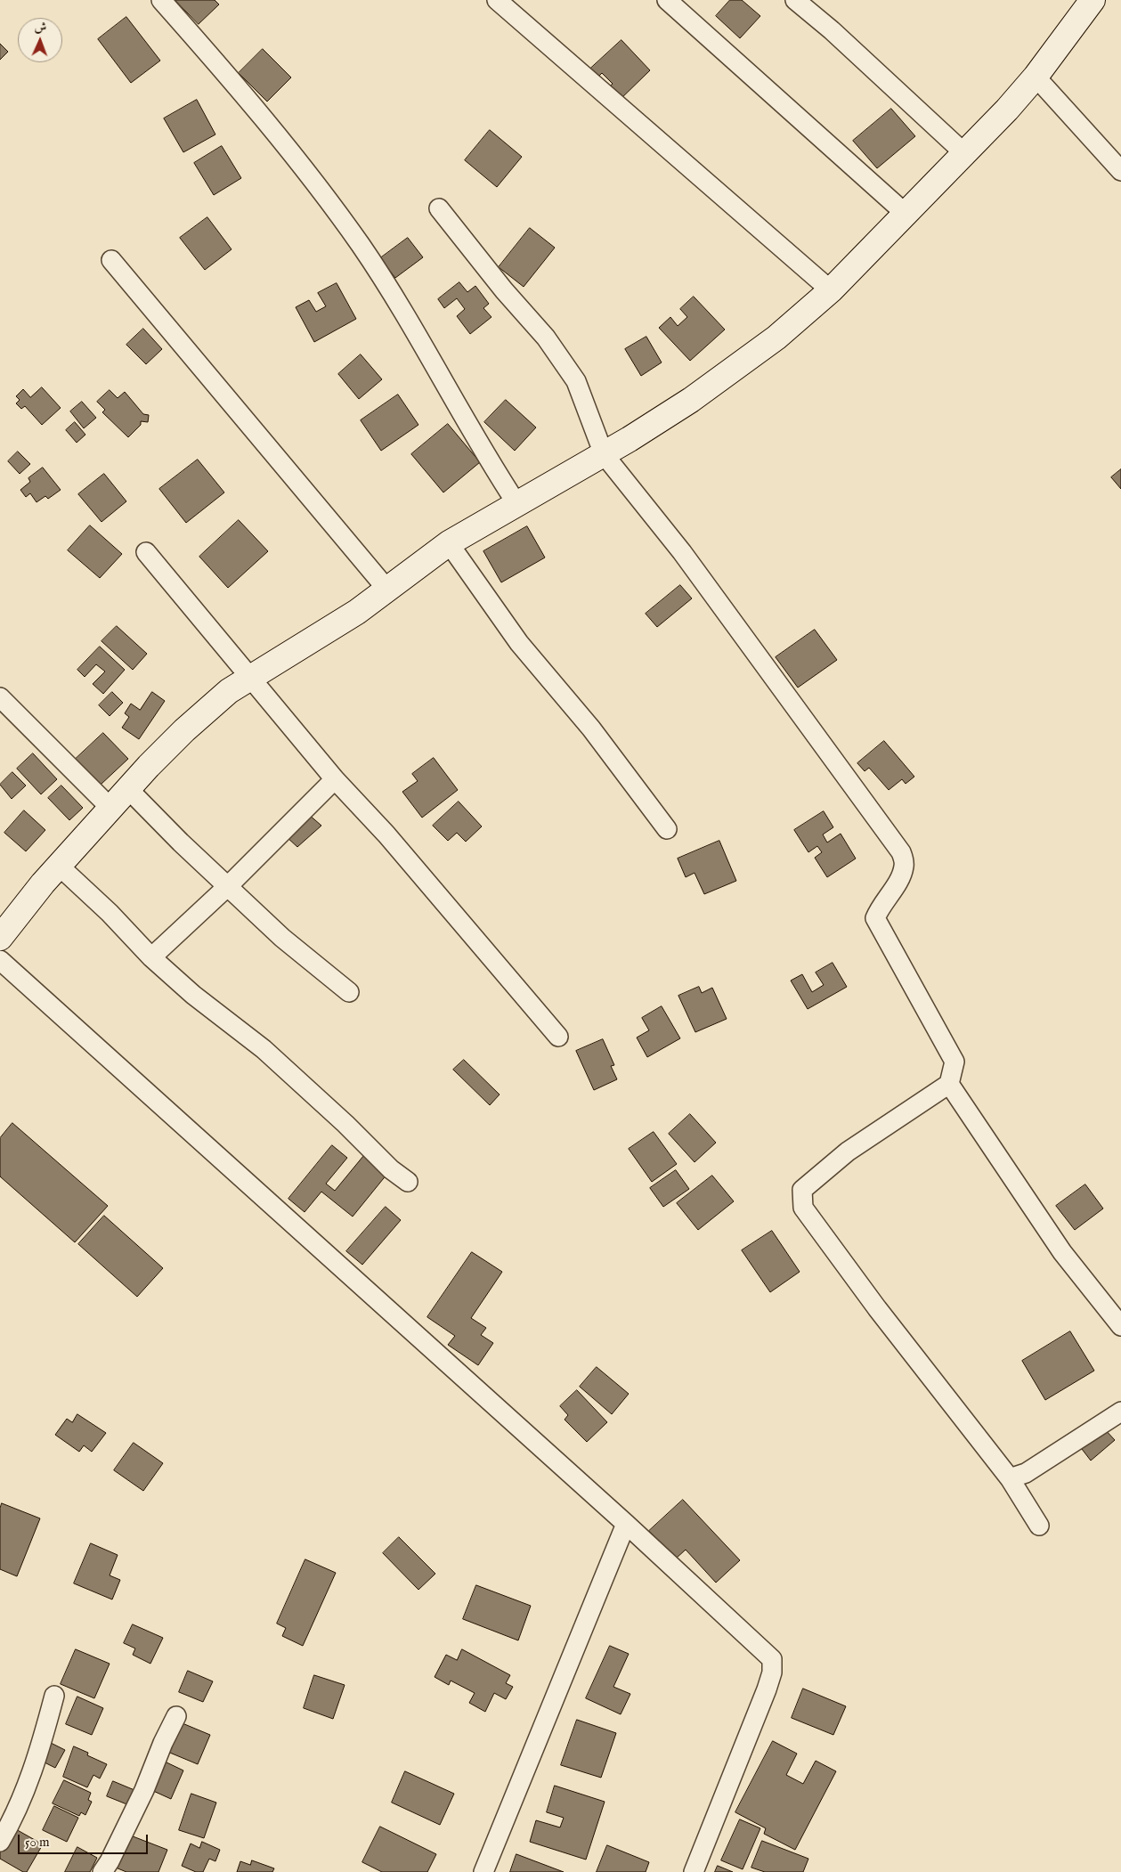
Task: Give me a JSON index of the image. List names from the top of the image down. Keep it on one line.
{"scale_bar":"50 m","north":"top"}
